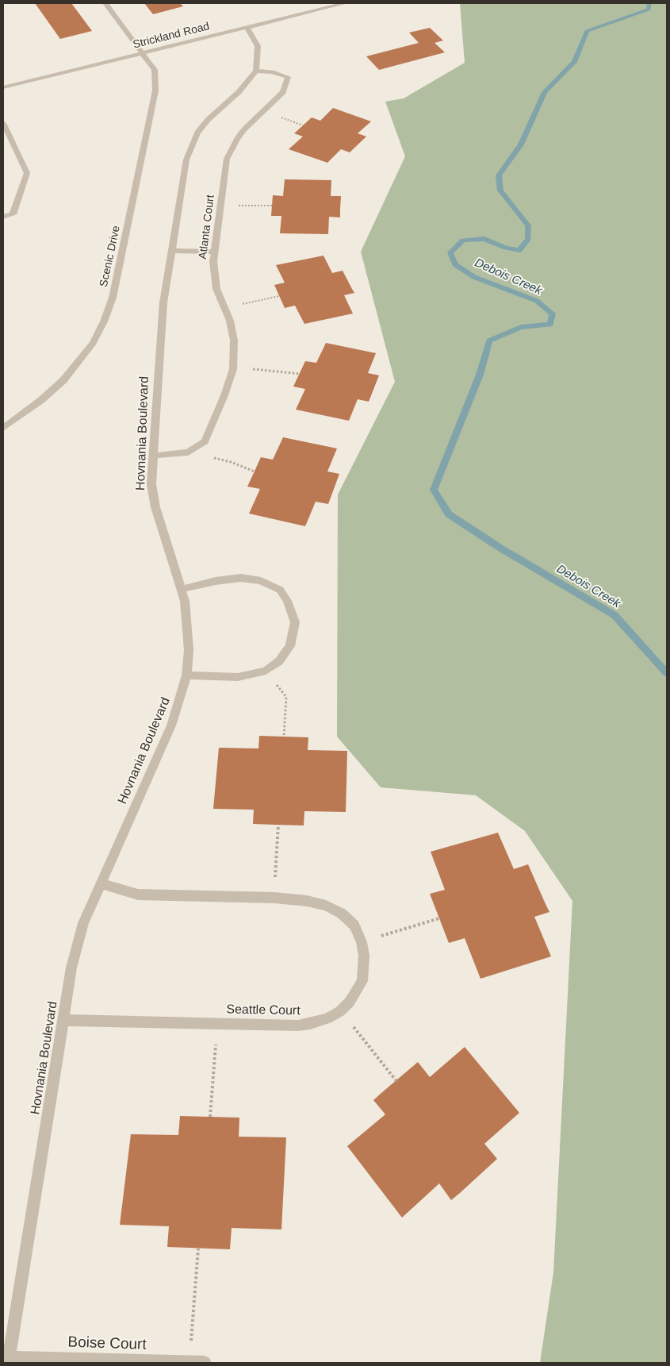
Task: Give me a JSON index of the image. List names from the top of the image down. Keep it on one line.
{"streets":{"street":["Strickland Road","Atlanta Court","Scenic Drive","Hovnania Boulevard","Seattle Court","Boise Court"]},"crossings":[["Strickland Road","Scenic Drive"],["Atlanta Court","Hovnania Boulevard"],["Hovnania Boulevard","Seattle Court"],["Hovnania Boulevard","Boise Court"]],"water":["Debois Creek"]}
